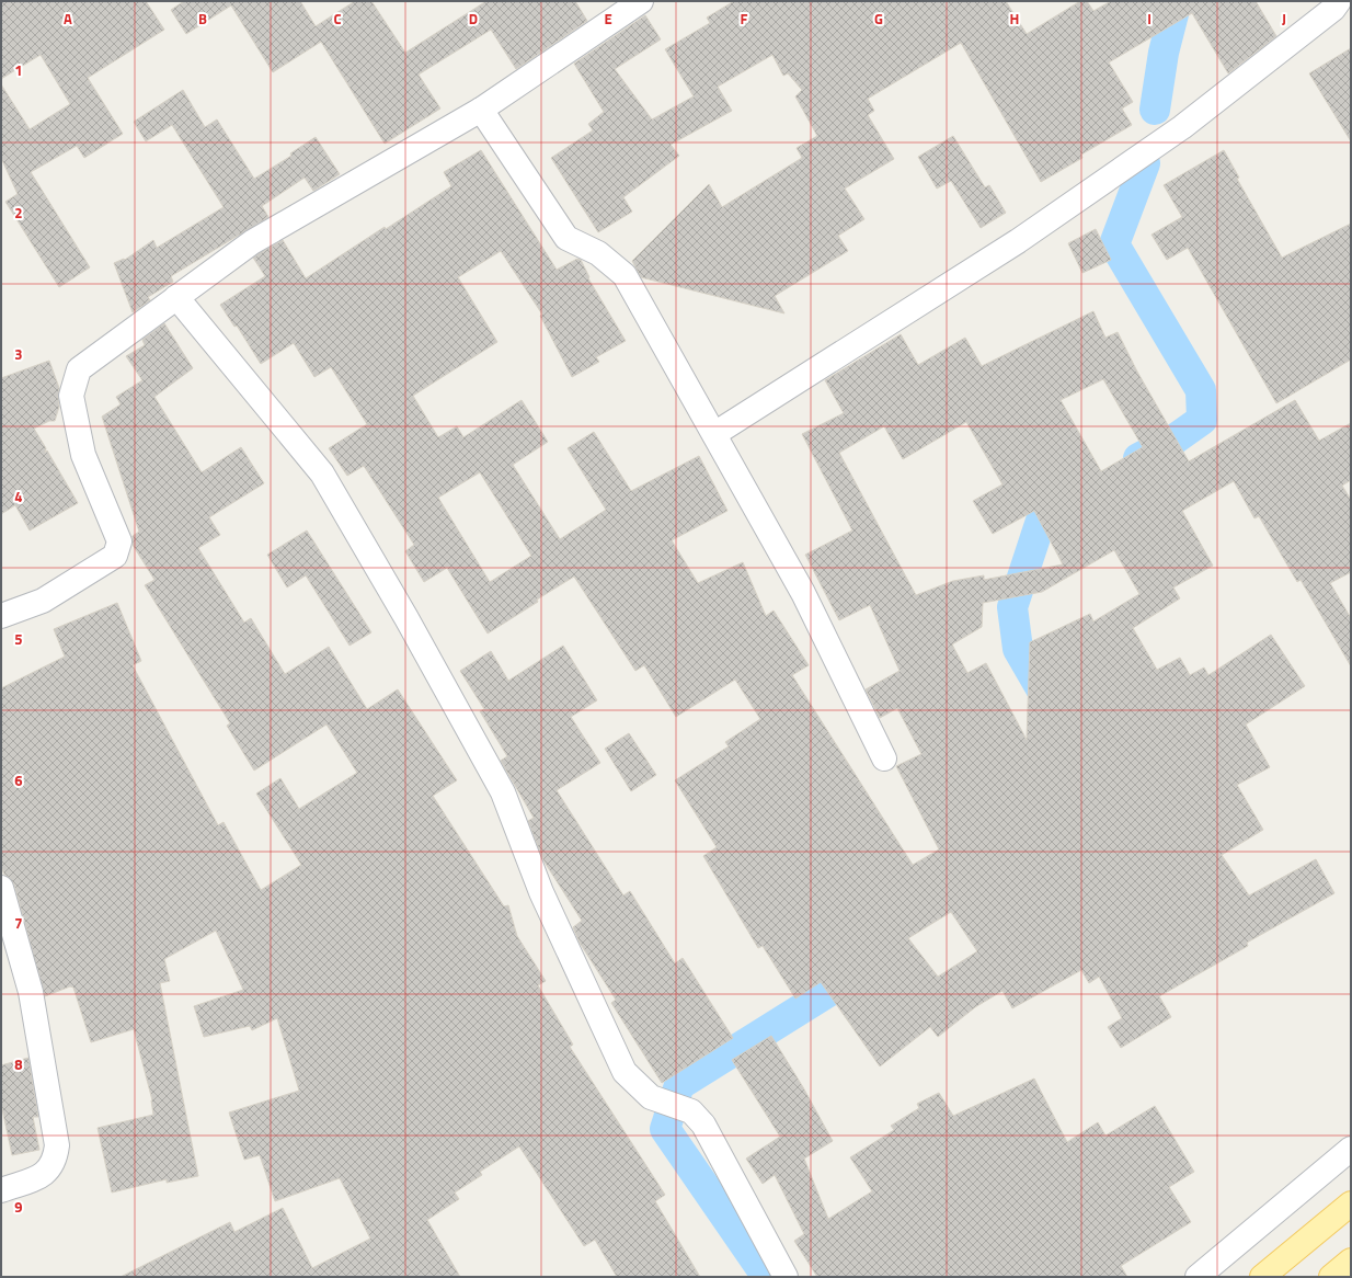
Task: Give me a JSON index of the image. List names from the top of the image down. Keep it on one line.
{"grid":{"columns":["A","B","C","D","E","F","G","H","I","J"],"rows":["1","2","3","4","5","6","7","8","9"]}}
